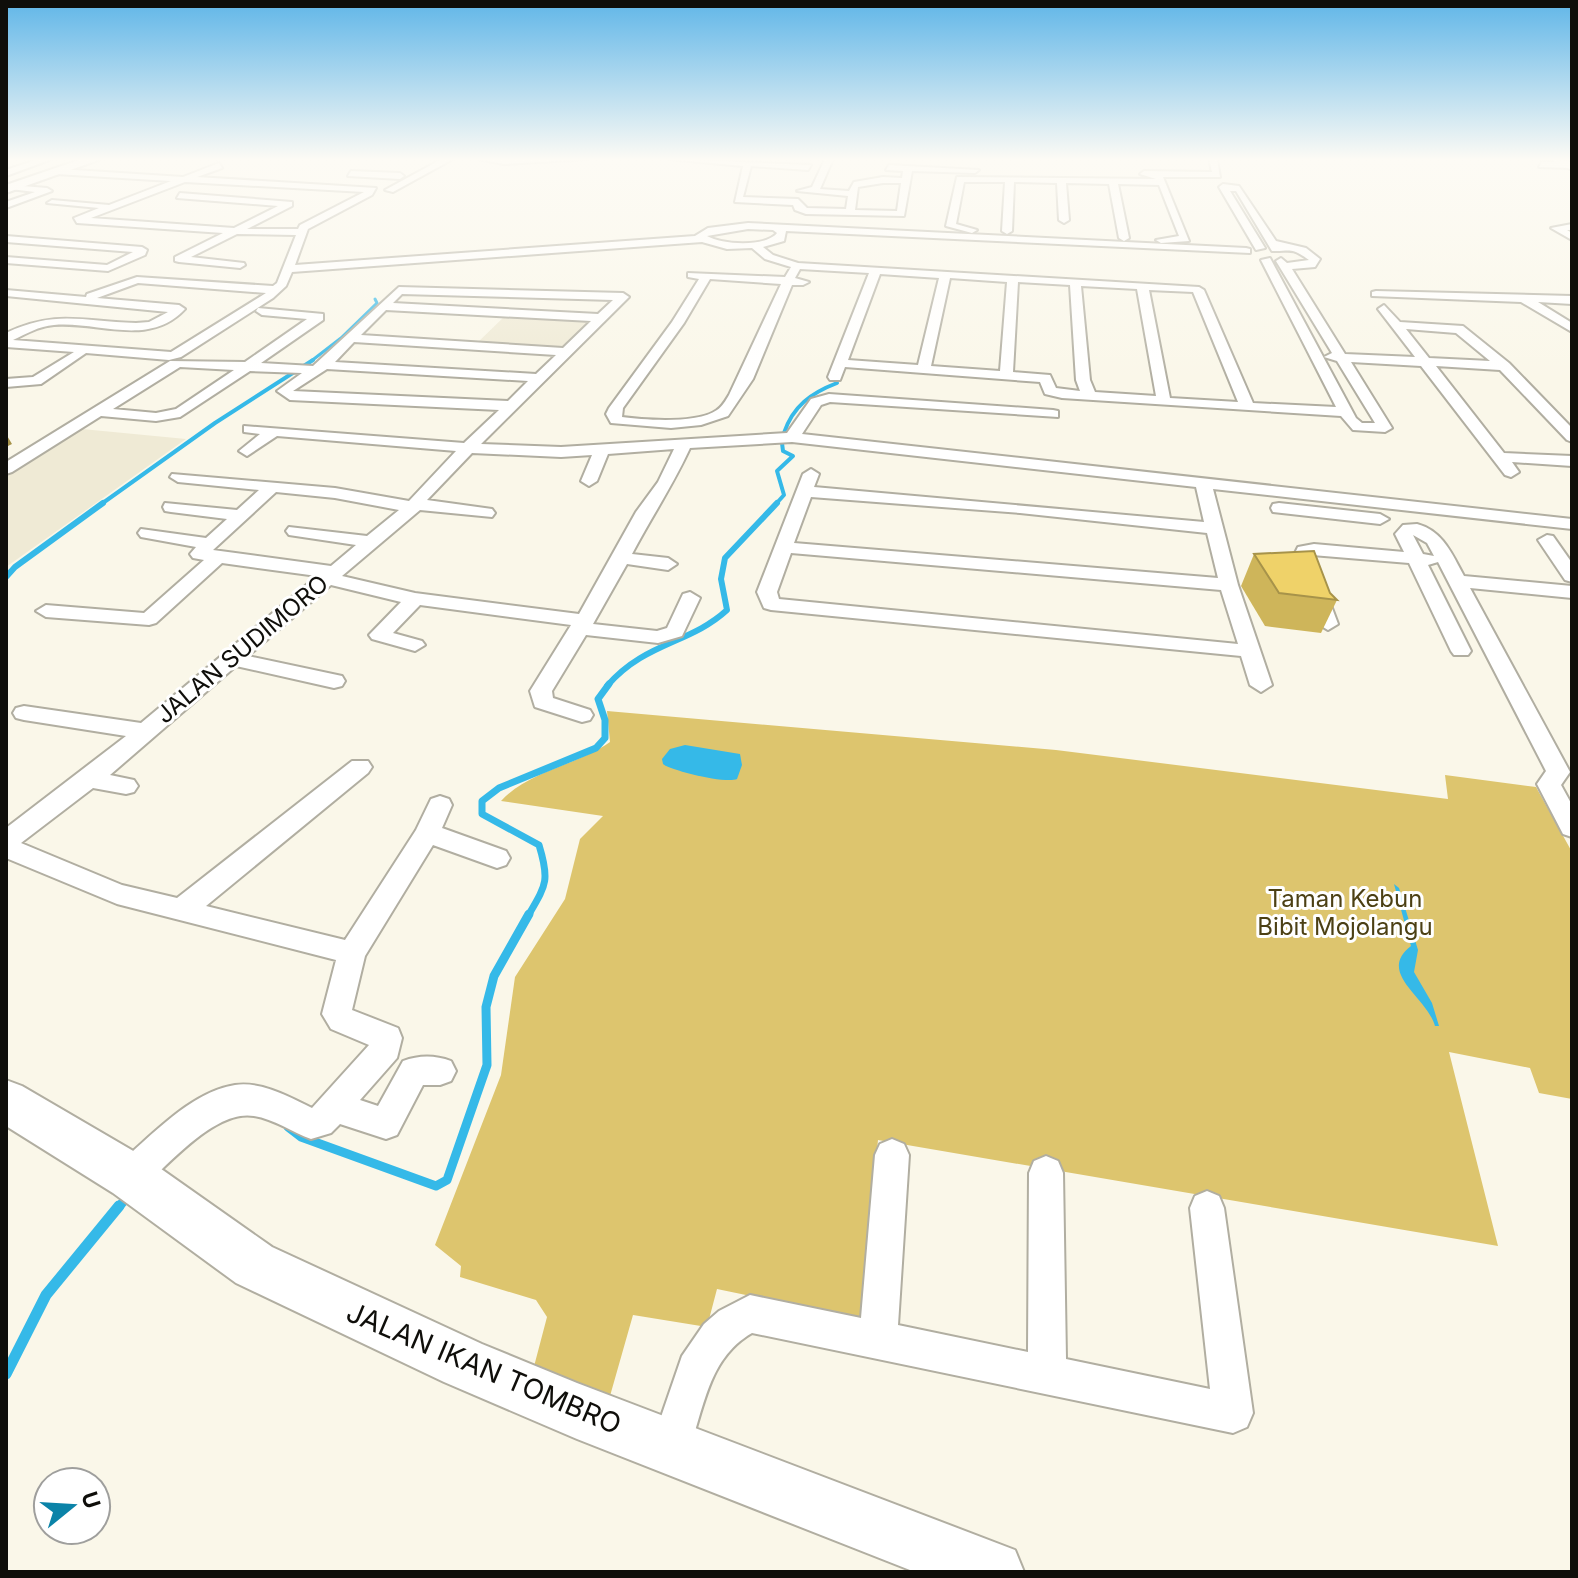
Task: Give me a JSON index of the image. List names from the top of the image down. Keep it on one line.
{"streets":{"street":["JALAN SUDIMORO","JALAN IKAN TOMBRO"]},"parks":["Taman Kebun Bibit Mojolangu"],"north":"right"}
